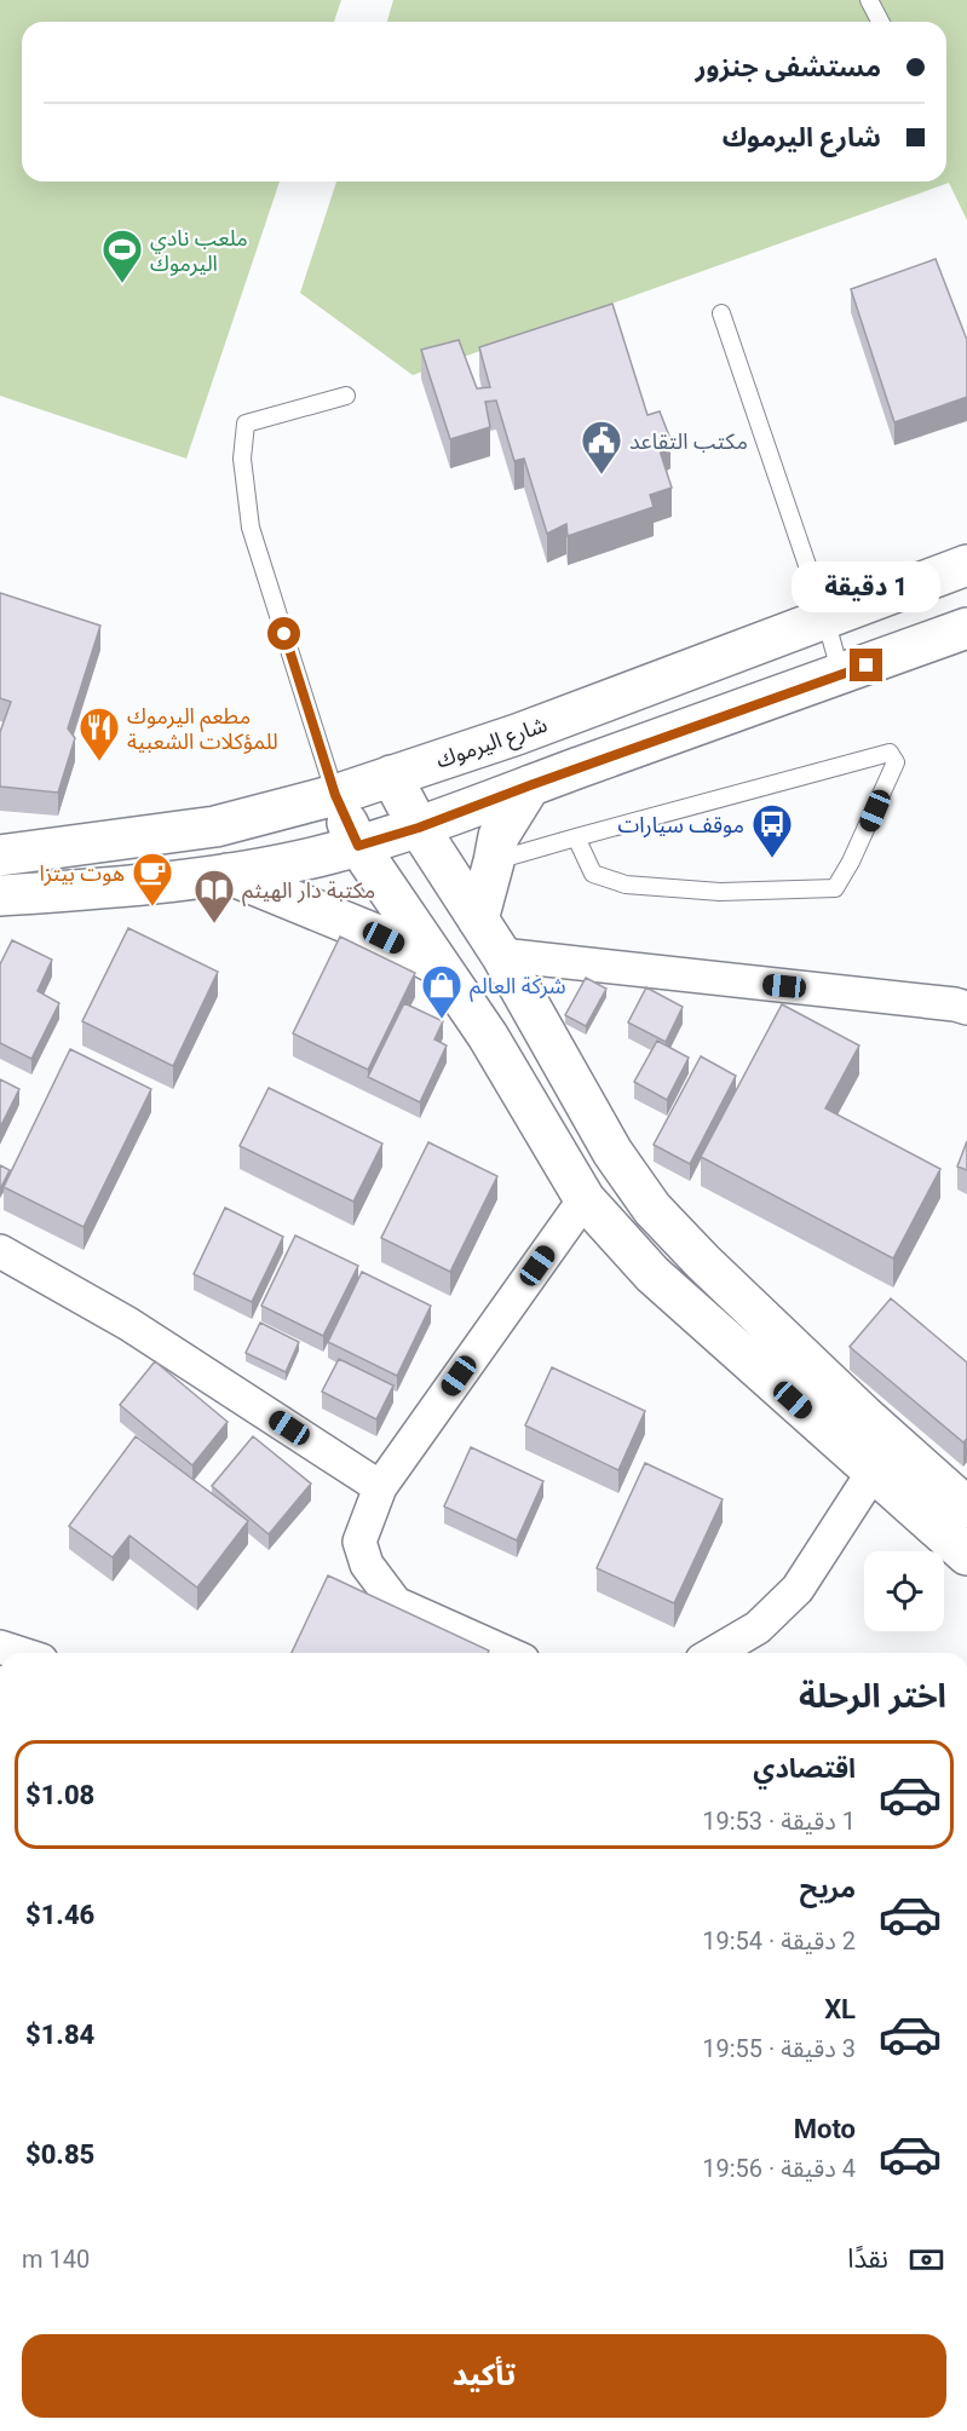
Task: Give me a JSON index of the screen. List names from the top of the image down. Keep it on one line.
{"streets":{"main road":["شارع اليرموك"]},"places":{"sports":["ملعب نادي اليرموك"],"public building":["مكتب التقاعد"],"restaurant":["مطعم اليرموك للمؤكلات الشعبية"],"bus stop":["موقف سيارات"],"cafe":["هوت بيتزا"],"library":["مكتبة دار الهيثم"],"shop":["شركة العالم"]},"page":{"banner":["مستشفى جنزور","شارع اليرموك"],"bubble":"1 دقيقة","heading":"اختر الرحلة","list":[{"name":"اقتصادي","note":"1 دقيقة · 19:53","value":"$1.08"},{"name":"مريح","note":"2 دقيقة · 19:54","value":"$1.46"},{"name":"XL","note":"3 دقيقة · 19:55","value":"$1.84"},{"name":"Moto","note":"4 دقيقة · 19:56","value":"$0.85"}],"pay":["نقدًا","140 m"],"buttons":"تأكيد"}}
